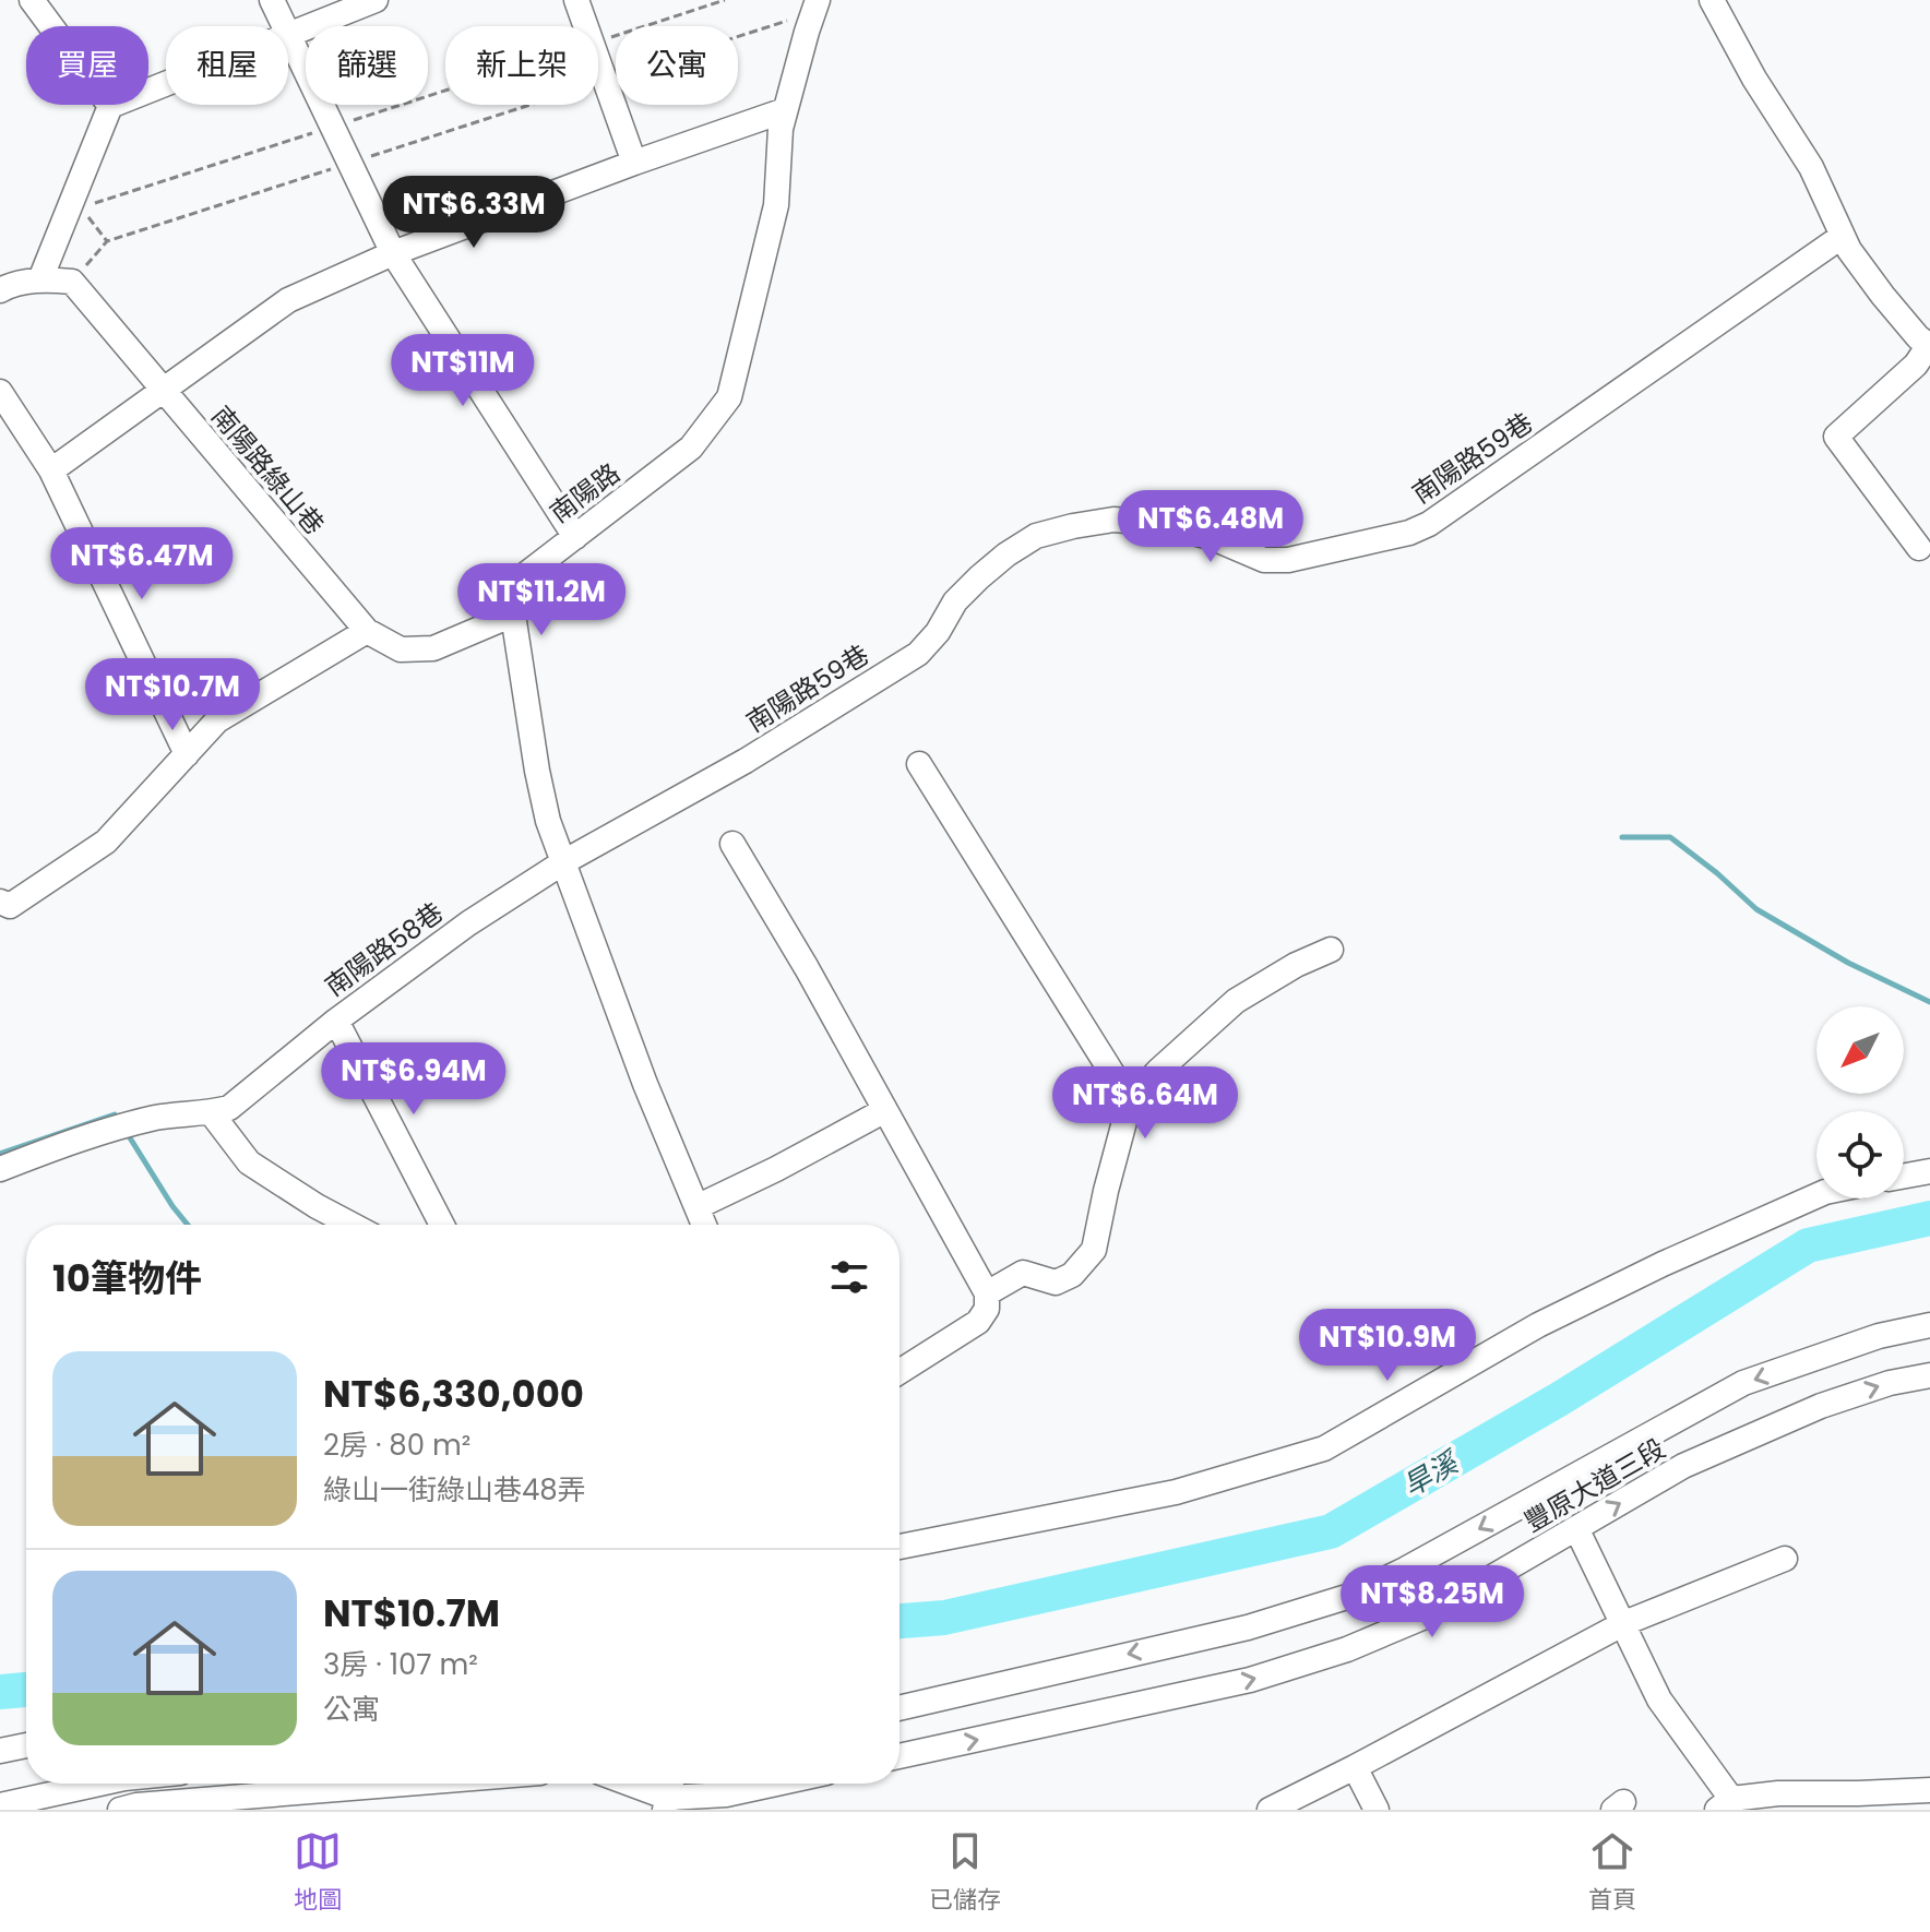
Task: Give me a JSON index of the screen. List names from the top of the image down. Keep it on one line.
{"streets":{"street":["南陽路59巷","南陽路綠山巷","南陽路","南陽路58巷","豐原大道三段"]},"crossings":[["南陽路59巷","南陽路"],["南陽路59巷","南陽路58巷"],["南陽路綠山巷","南陽路"],["南陽路","南陽路58巷"]],"water":["旱溪"],"north":"bottom left","page":{"chip":["買屋","租屋","篩選","新上架","公寓"],"price":["NT$6.33M","NT$11M","NT$6.48M","NT$6.47M","NT$11.2M","NT$10.7M","NT$6.94M","NT$6.64M","NT$10.9M","NT$8.25M"],"heading":"10筆物件","list":[{"name":"NT$6,330,000","note":"2房 · 80 m² · 綠山一街綠山巷48弄"},{"name":"NT$10.7M","note":"3房 · 107 m² · 公寓"}],"tabs":["地圖","已儲存","首頁"]}}
